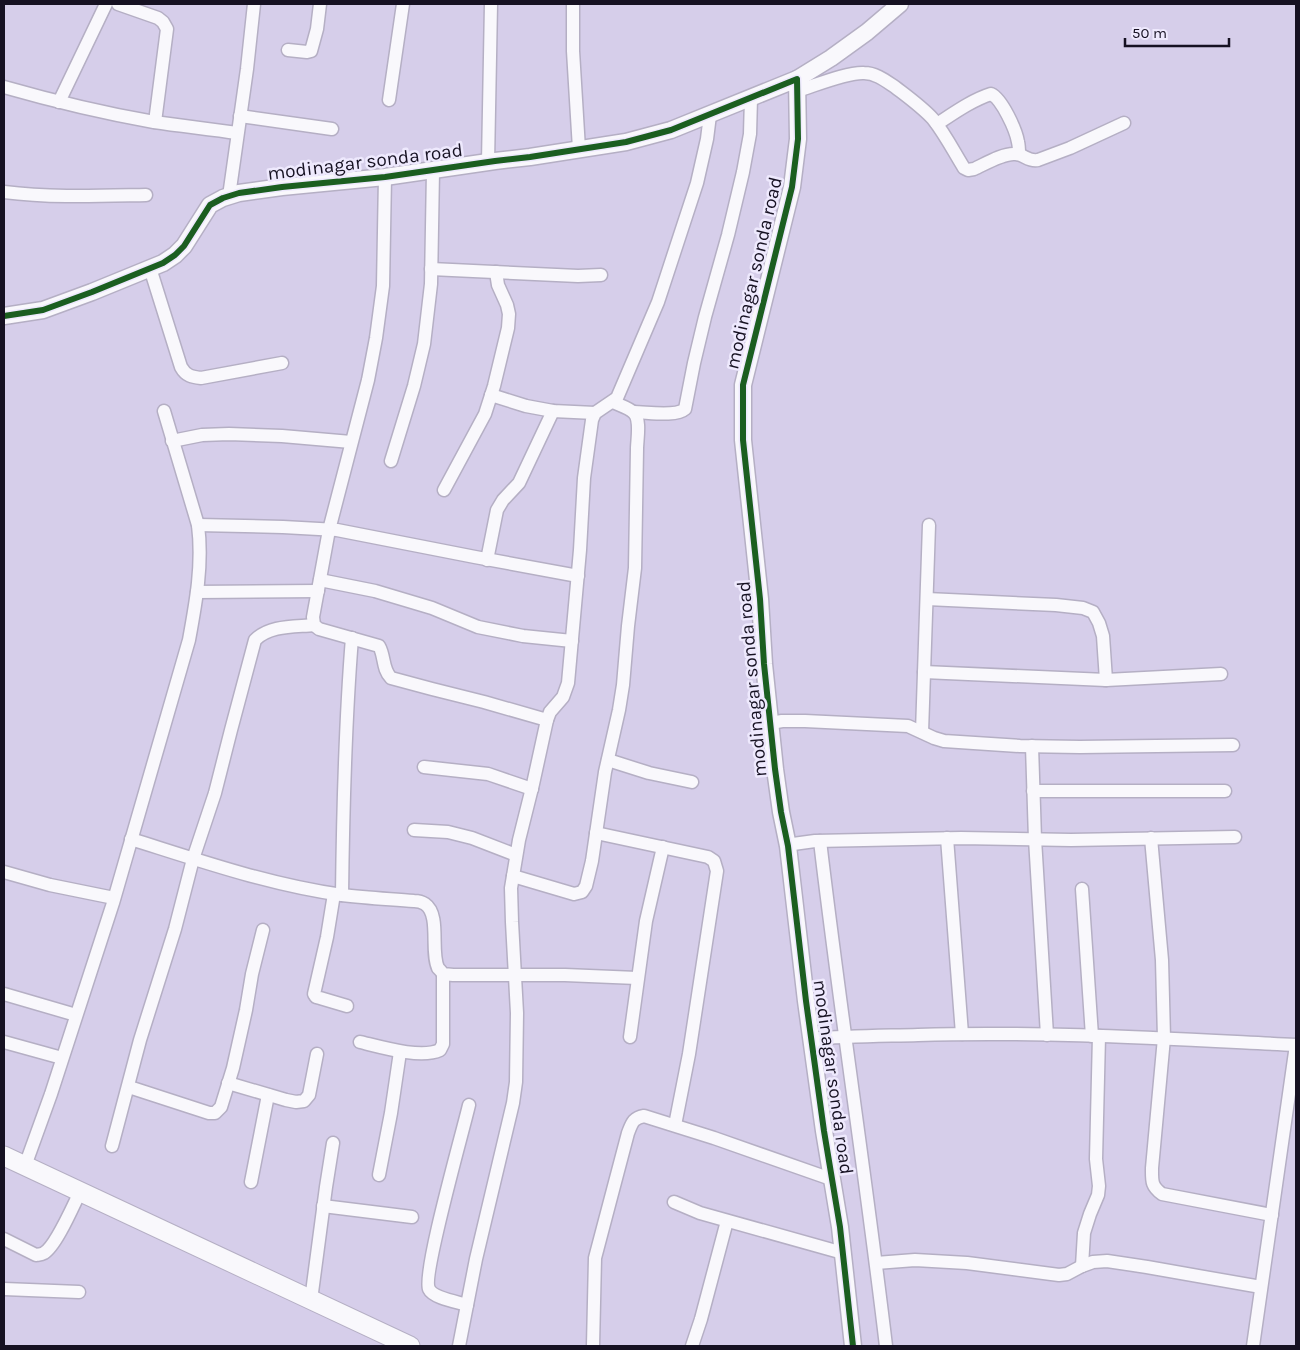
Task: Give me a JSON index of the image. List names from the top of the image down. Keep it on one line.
{"streets":{"street":["modinagar sonda road"]},"scale_bar":"50 m"}
